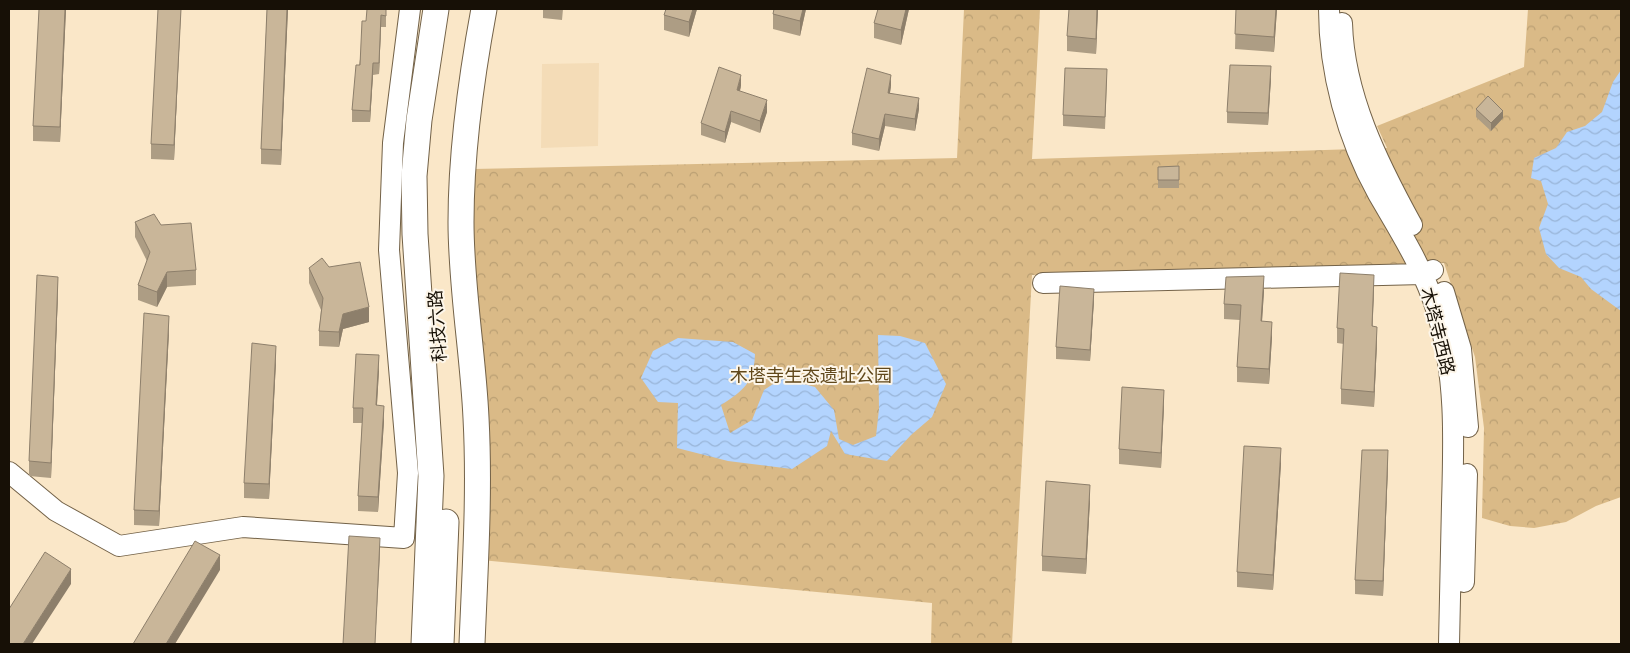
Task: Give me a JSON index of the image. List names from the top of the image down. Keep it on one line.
{"streets":{"main road":["科技六路"],"street":["木塔寺西路"]},"parks":["木塔寺生态遗址公园"]}
